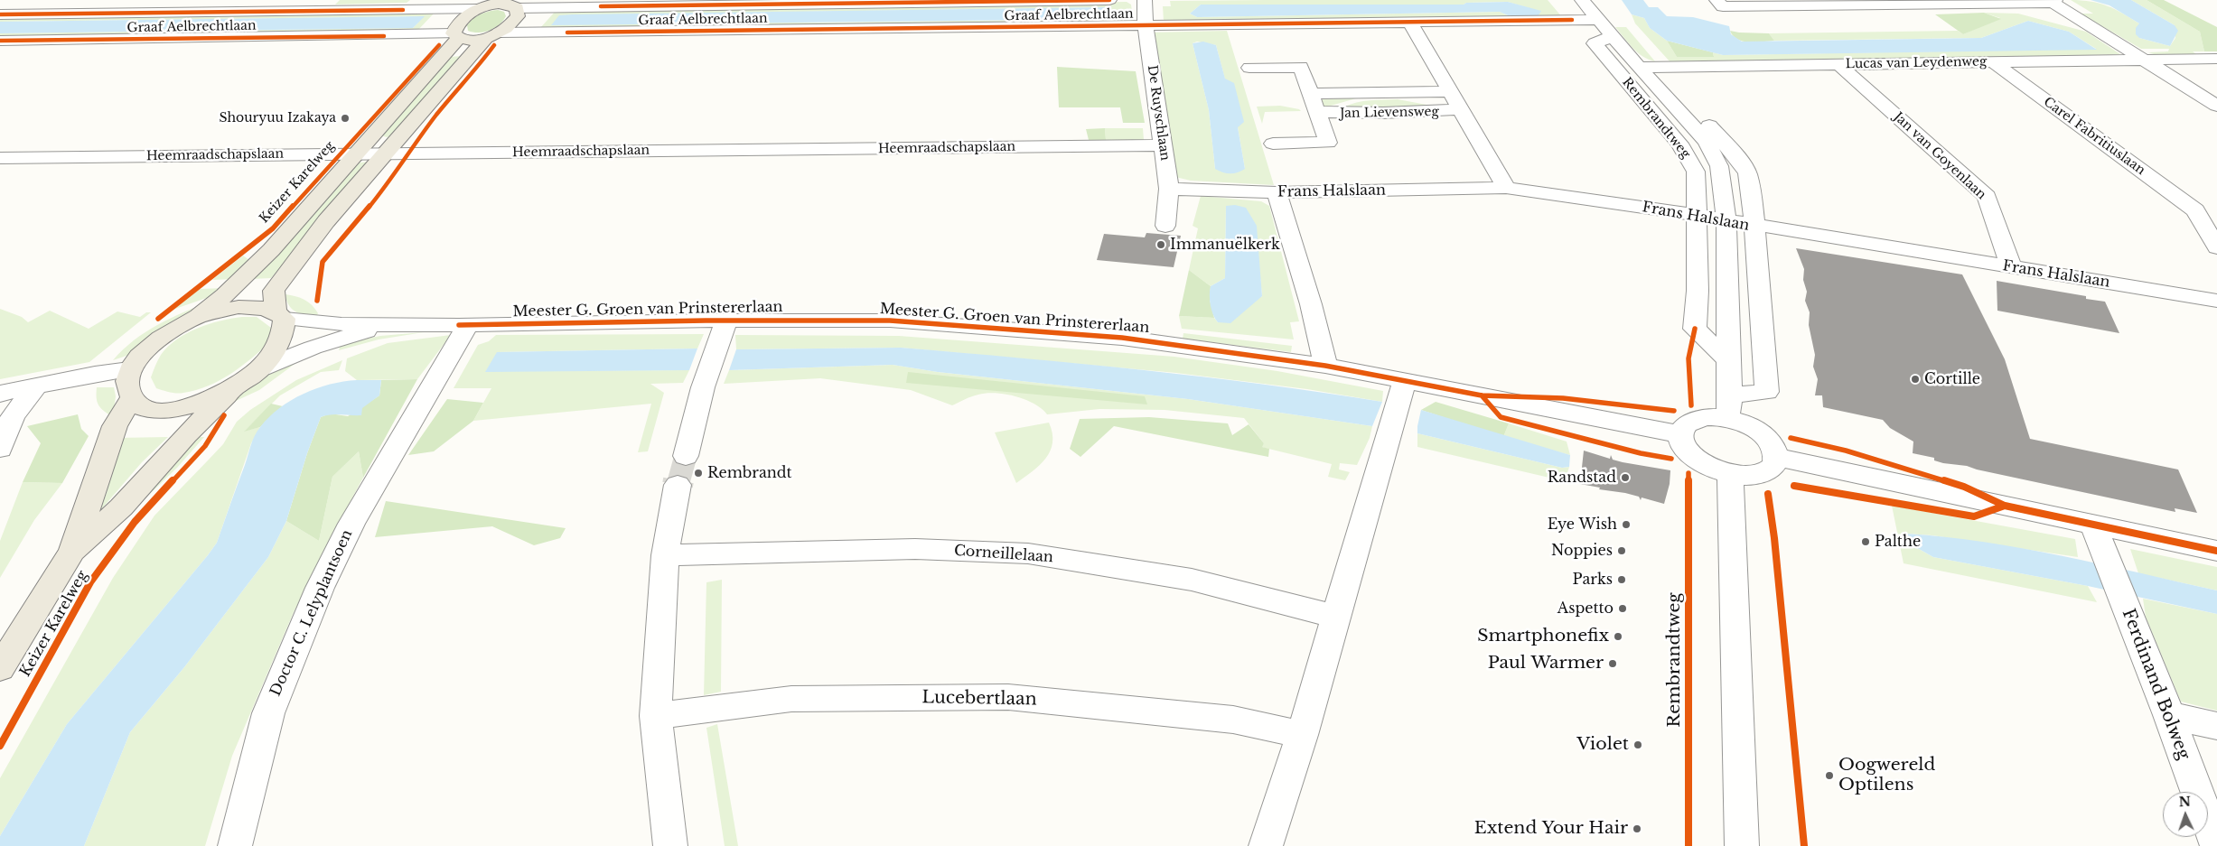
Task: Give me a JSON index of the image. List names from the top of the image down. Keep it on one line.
{"streets":{"main road":["Keizer Karelweg"],"street":["Graaf Aelbrechtlaan","Lucas van Leydenweg","De Ruyschlaan","Jan Lievensweg","Rembrandtweg","Carel Fabritiuslaan","Heemraadschapslaan","Jan van Goyenlaan","Frans Halslaan","Meester G. Groen van Prinstererlaan","Corneillelaan","Doctor C. Lelyplantsoen","Ferdinand Bolweg","Lucebertlaan"]},"crossings":[["Graaf Aelbrechtlaan","De Ruyschlaan"],["Graaf Aelbrechtlaan","Jan Lievensweg"],["Graaf Aelbrechtlaan","Rembrandtweg"],["Graaf Aelbrechtlaan","Keizer Karelweg"],["Lucas van Leydenweg","Rembrandtweg"],["Lucas van Leydenweg","Carel Fabritiuslaan"],["Lucas van Leydenweg","Jan van Goyenlaan"],["De Ruyschlaan","Heemraadschapslaan"],["De Ruyschlaan","Frans Halslaan"],["Jan Lievensweg","Frans Halslaan"],["Rembrandtweg","Frans Halslaan"],["Heemraadschapslaan","Keizer Karelweg"],["Jan van Goyenlaan","Frans Halslaan"],["Meester G. Groen van Prinstererlaan","Doctor C. Lelyplantsoen"]],"places":["Shouryuu Izakaya","Immanuëlkerk","Cortille","Rembrandt","Randstad","Eye Wish","Palthe","Noppies","Parks","Aspetto","Smartphonefix","Paul Warmer","Violet","Oogwereld Optilens","Extend Your Hair"],"north":"top"}
